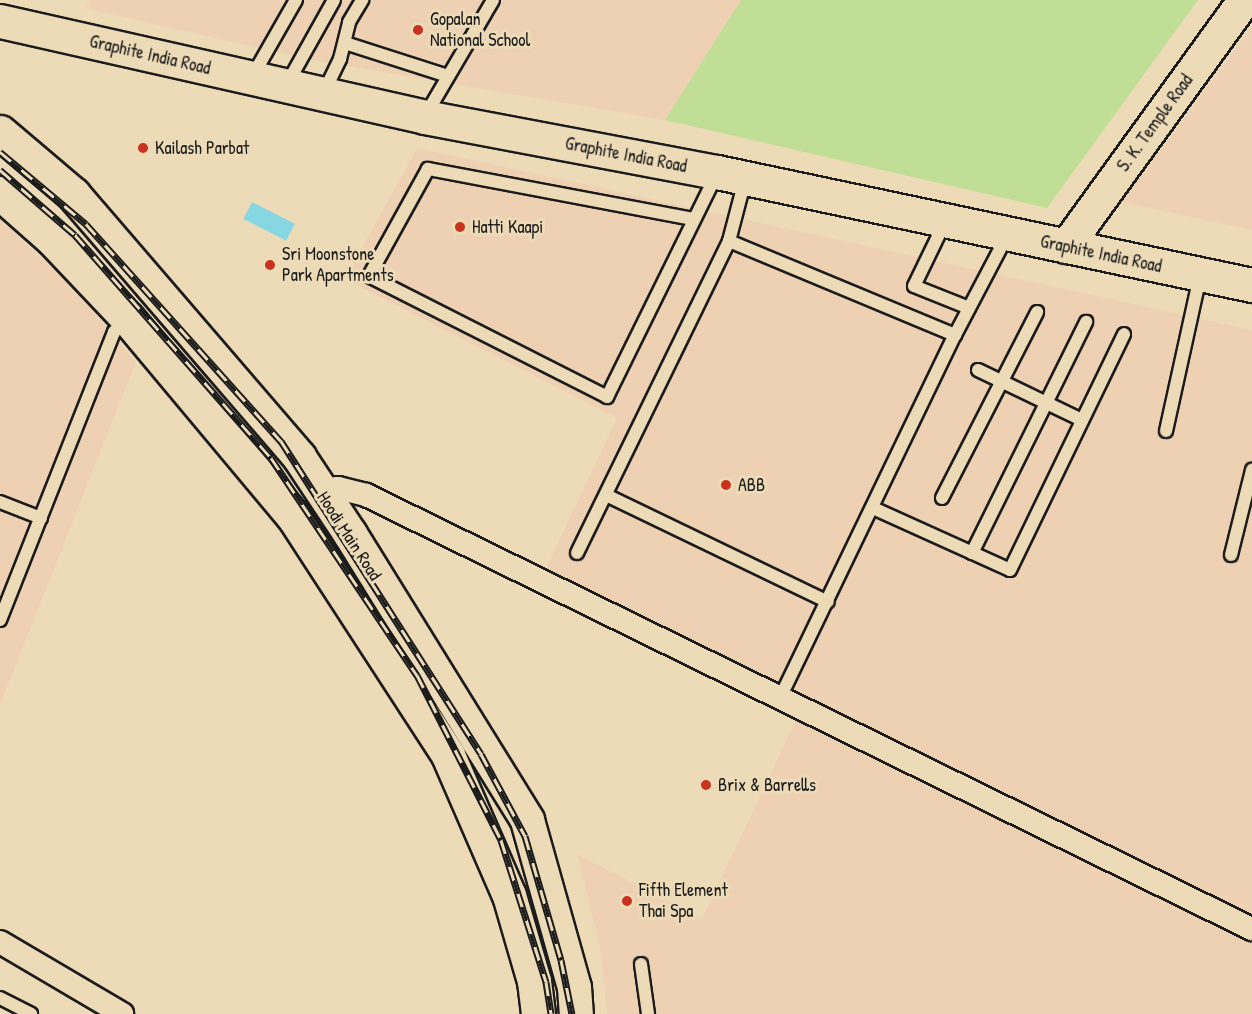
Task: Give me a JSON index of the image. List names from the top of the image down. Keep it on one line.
{"streets":{"main road":["Graphite India Road","Hoodi Main Road"],"street":["S. K. Temple Road"]},"crossings":[["Graphite India Road","S. K. Temple Road"]],"places":["Gopalan National School","Kailash Parbat","Hatti Kaapi","Sri Moonstone Park Apartments","ABB","Brix & Barrells","Fifth Element Thai Spa"]}
